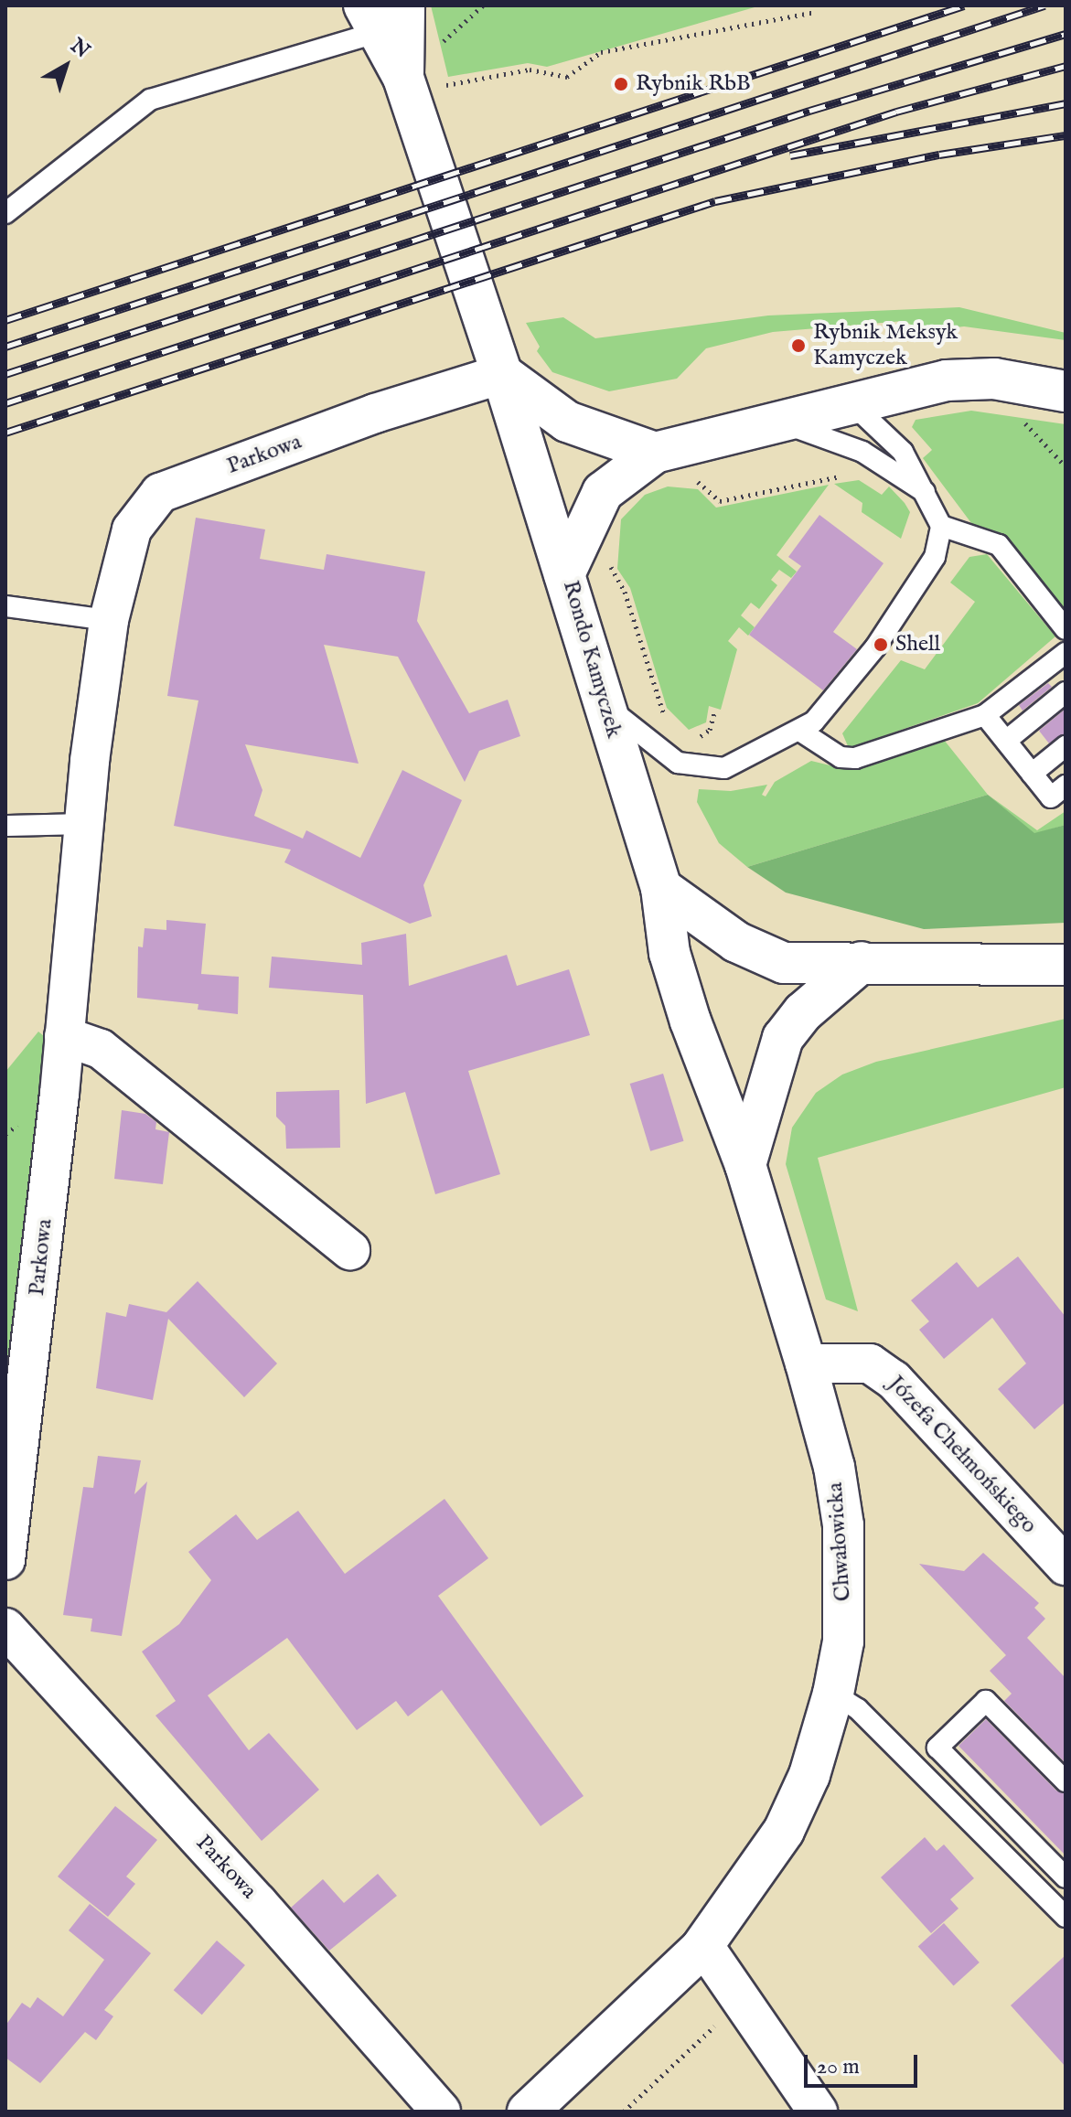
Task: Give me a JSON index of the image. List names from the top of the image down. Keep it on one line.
{"streets":{"main road":["Rondo Kamyczek","Chwałowicka"],"street":["Parkowa","Józefa Chełmońskiego"]},"crossings":[["Rondo Kamyczek","Chwałowicka"],["Józefa Chełmońskiego","Chwałowicka"]],"places":["Rybnik RbB","Rybnik Meksyk Kamyczek","Shell"],"scale_bar":"20 m","north":"top right"}
